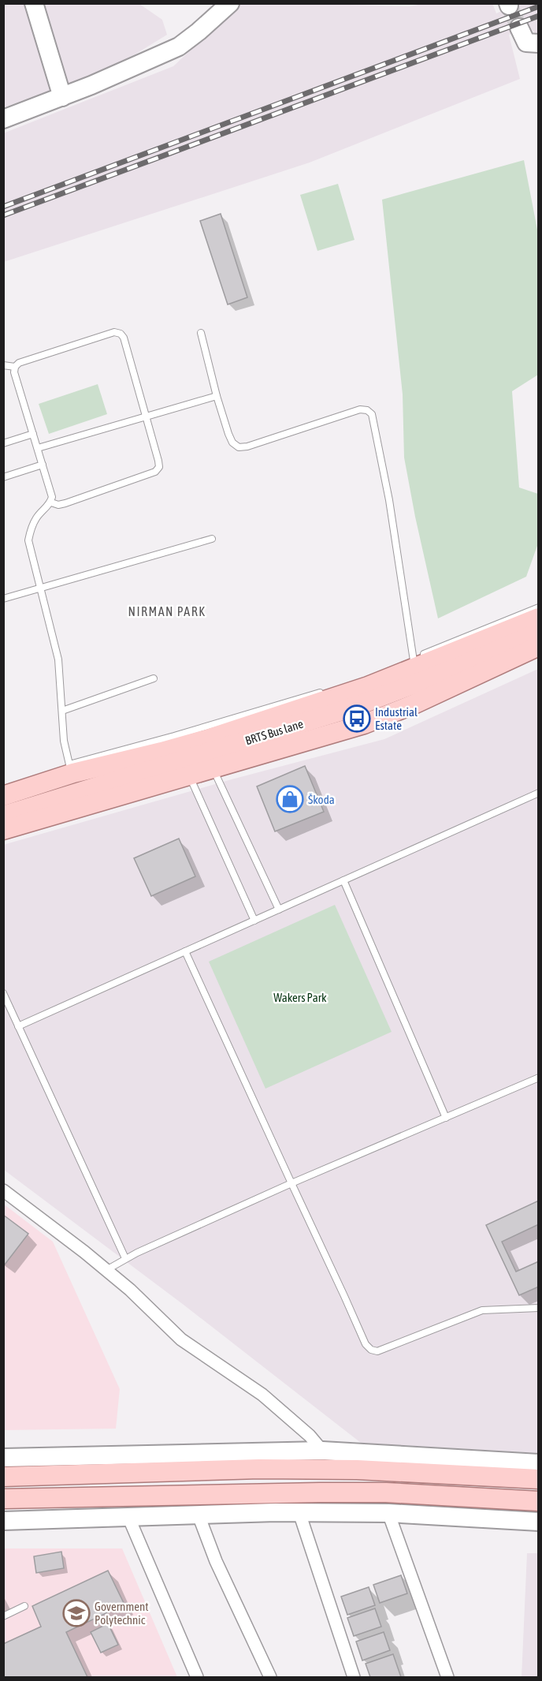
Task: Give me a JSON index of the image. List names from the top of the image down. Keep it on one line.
{"streets":{"main road":["BRTS Bus lane"]},"districts":["NIRMAN PARK"],"parks":["Wakers Park"],"places":{"bus stop":["Industrial Estate"],"shop":["Škoda"],"school or university":["Government Polytechnic"]}}
